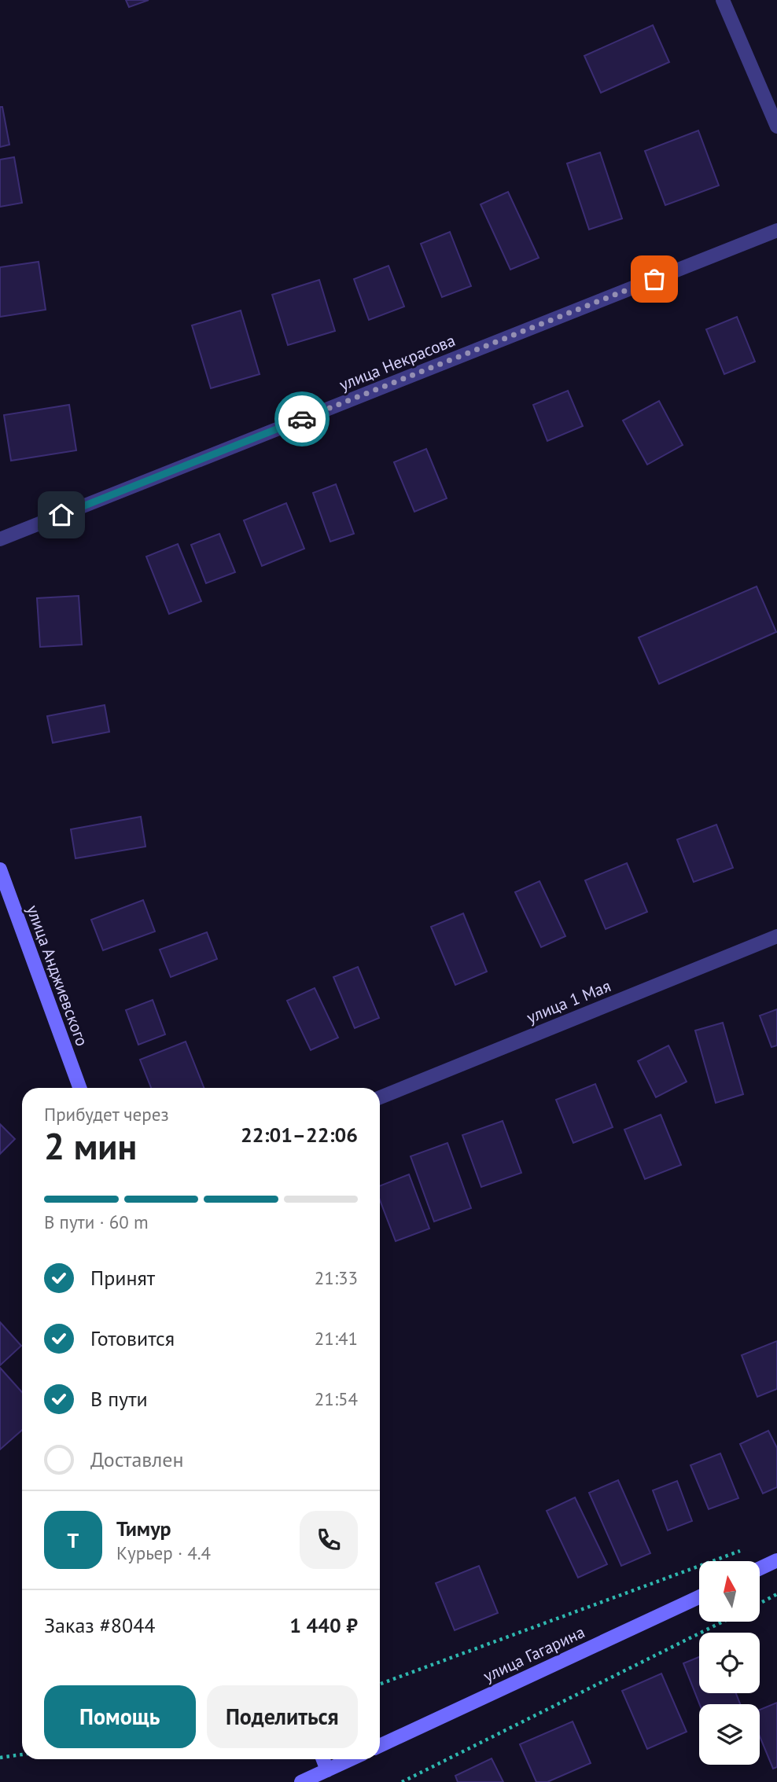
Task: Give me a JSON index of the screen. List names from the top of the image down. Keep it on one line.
{"streets":{"main road":["улица Анджиевского","улица Гагарина"],"street":["улица Некрасова","улица 1 Мая"]},"north":"top","page":{"heading":["2 мин","Прибудет через","22:01–22:06"],"panel":["Тимур","Курьер · 4.4","Заказ #8044","1 440 ₽"],"bar":"В пути · 60 m","list":[["Принят","21:33"],["Готовится","21:41"],["В пути","21:54"],"Доставлен"],"round":"Т","buttons":["Помощь","Поделиться"]}}
